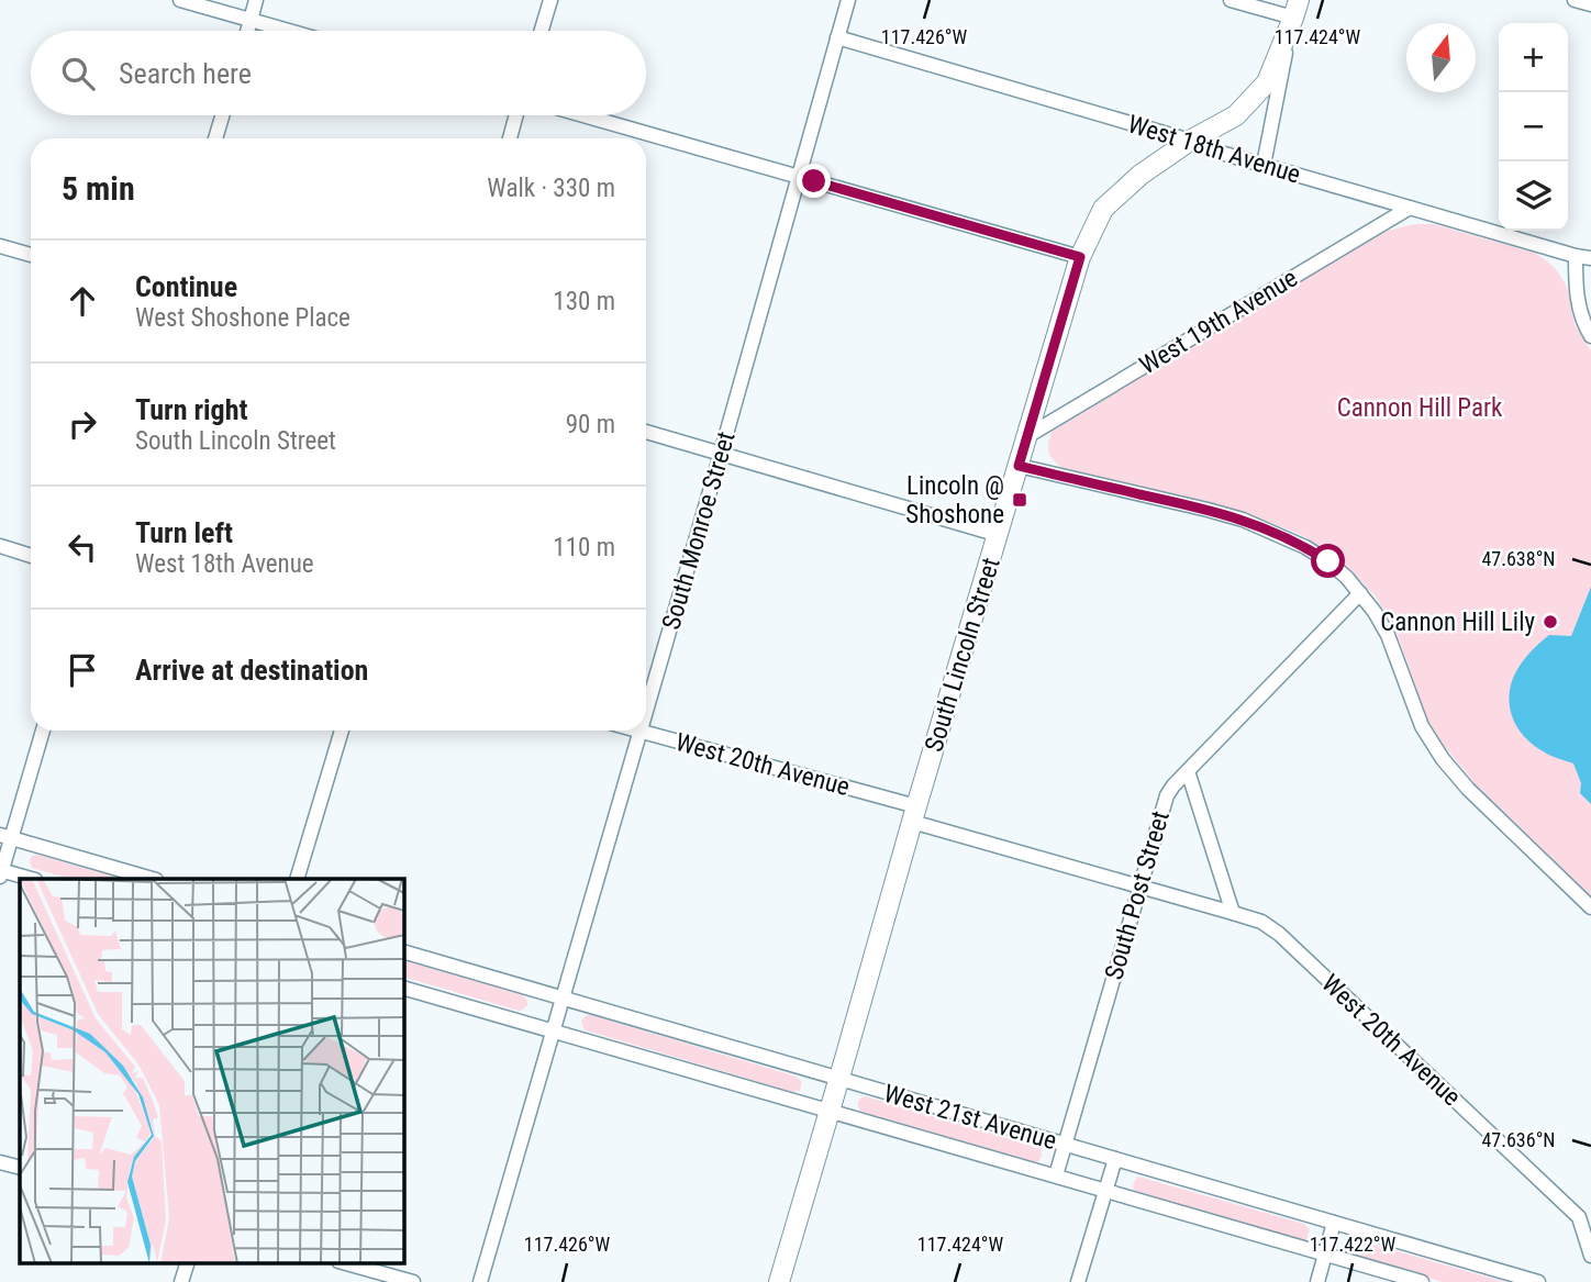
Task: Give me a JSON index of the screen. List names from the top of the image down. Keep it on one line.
{"streets":{"street":["West 18th Avenue","West 19th Avenue","South Monroe Street","South Lincoln Street","West 20th Avenue","South Post Street","West 21st Avenue"]},"crossings":[["West 18th Avenue","West 19th Avenue"],["West 18th Avenue","South Monroe Street"],["West 18th Avenue","South Lincoln Street"],["West 19th Avenue","South Lincoln Street"],["South Monroe Street","West 20th Avenue"],["South Monroe Street","West 21st Avenue"],["South Lincoln Street","West 20th Avenue"],["South Lincoln Street","West 21st Avenue"],["West 20th Avenue","South Post Street"],["South Post Street","West 21st Avenue"]],"parks":["Cannon Hill Park"],"places":{"transit":["Lincoln @ Shoshone"],"other":["Cannon Hill Lily"]},"north":"top","page":{"map_buttons":["+","−"],"search":"Search here","heading":["5 min","Walk · 330 m"],"list":[["Continue","West Shoshone Place","130 m"],["Turn right","South Lincoln Street","90 m"],["Turn left","West 18th Avenue","110 m"],"Arrive at destination"]},"coordinates":["117.426°W","117.424°W","47.638°N","47.636°N","117.422°W"]}
